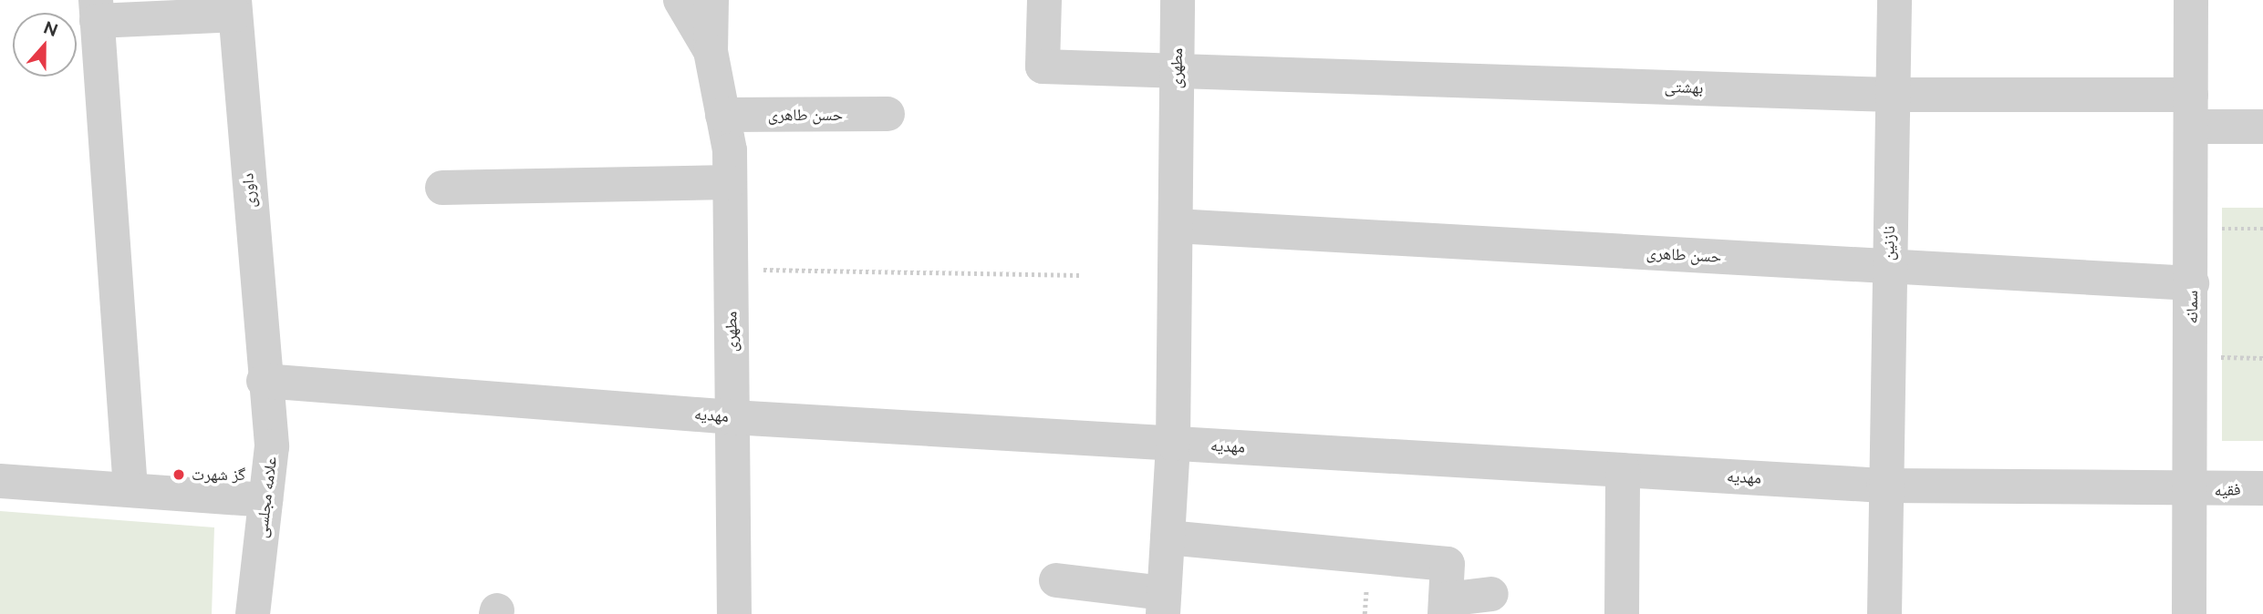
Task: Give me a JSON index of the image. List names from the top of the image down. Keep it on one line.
{"streets":{"street":["مطهری","بهشتی","حسن طاهری","داوری","نازنین","سمانه","مهدیه","فقیه","علامه مجلسی"]},"crossings":[["مطهری","بهشتی"],["مطهری","حسن طاهری"],["مطهری","مهدیه"],["بهشتی","نازنین"],["بهشتی","سمانه"],["حسن طاهری","نازنین"],["حسن طاهری","سمانه"],["داوری","مهدیه"],["داوری","علامه مجلسی"],["نازنین","مهدیه"],["سمانه","مهدیه"],["سمانه","فقیه"],["مهدیه","فقیه"],["مهدیه","علامه مجلسی"]],"places":["گز شهرت"],"north":"top"}
